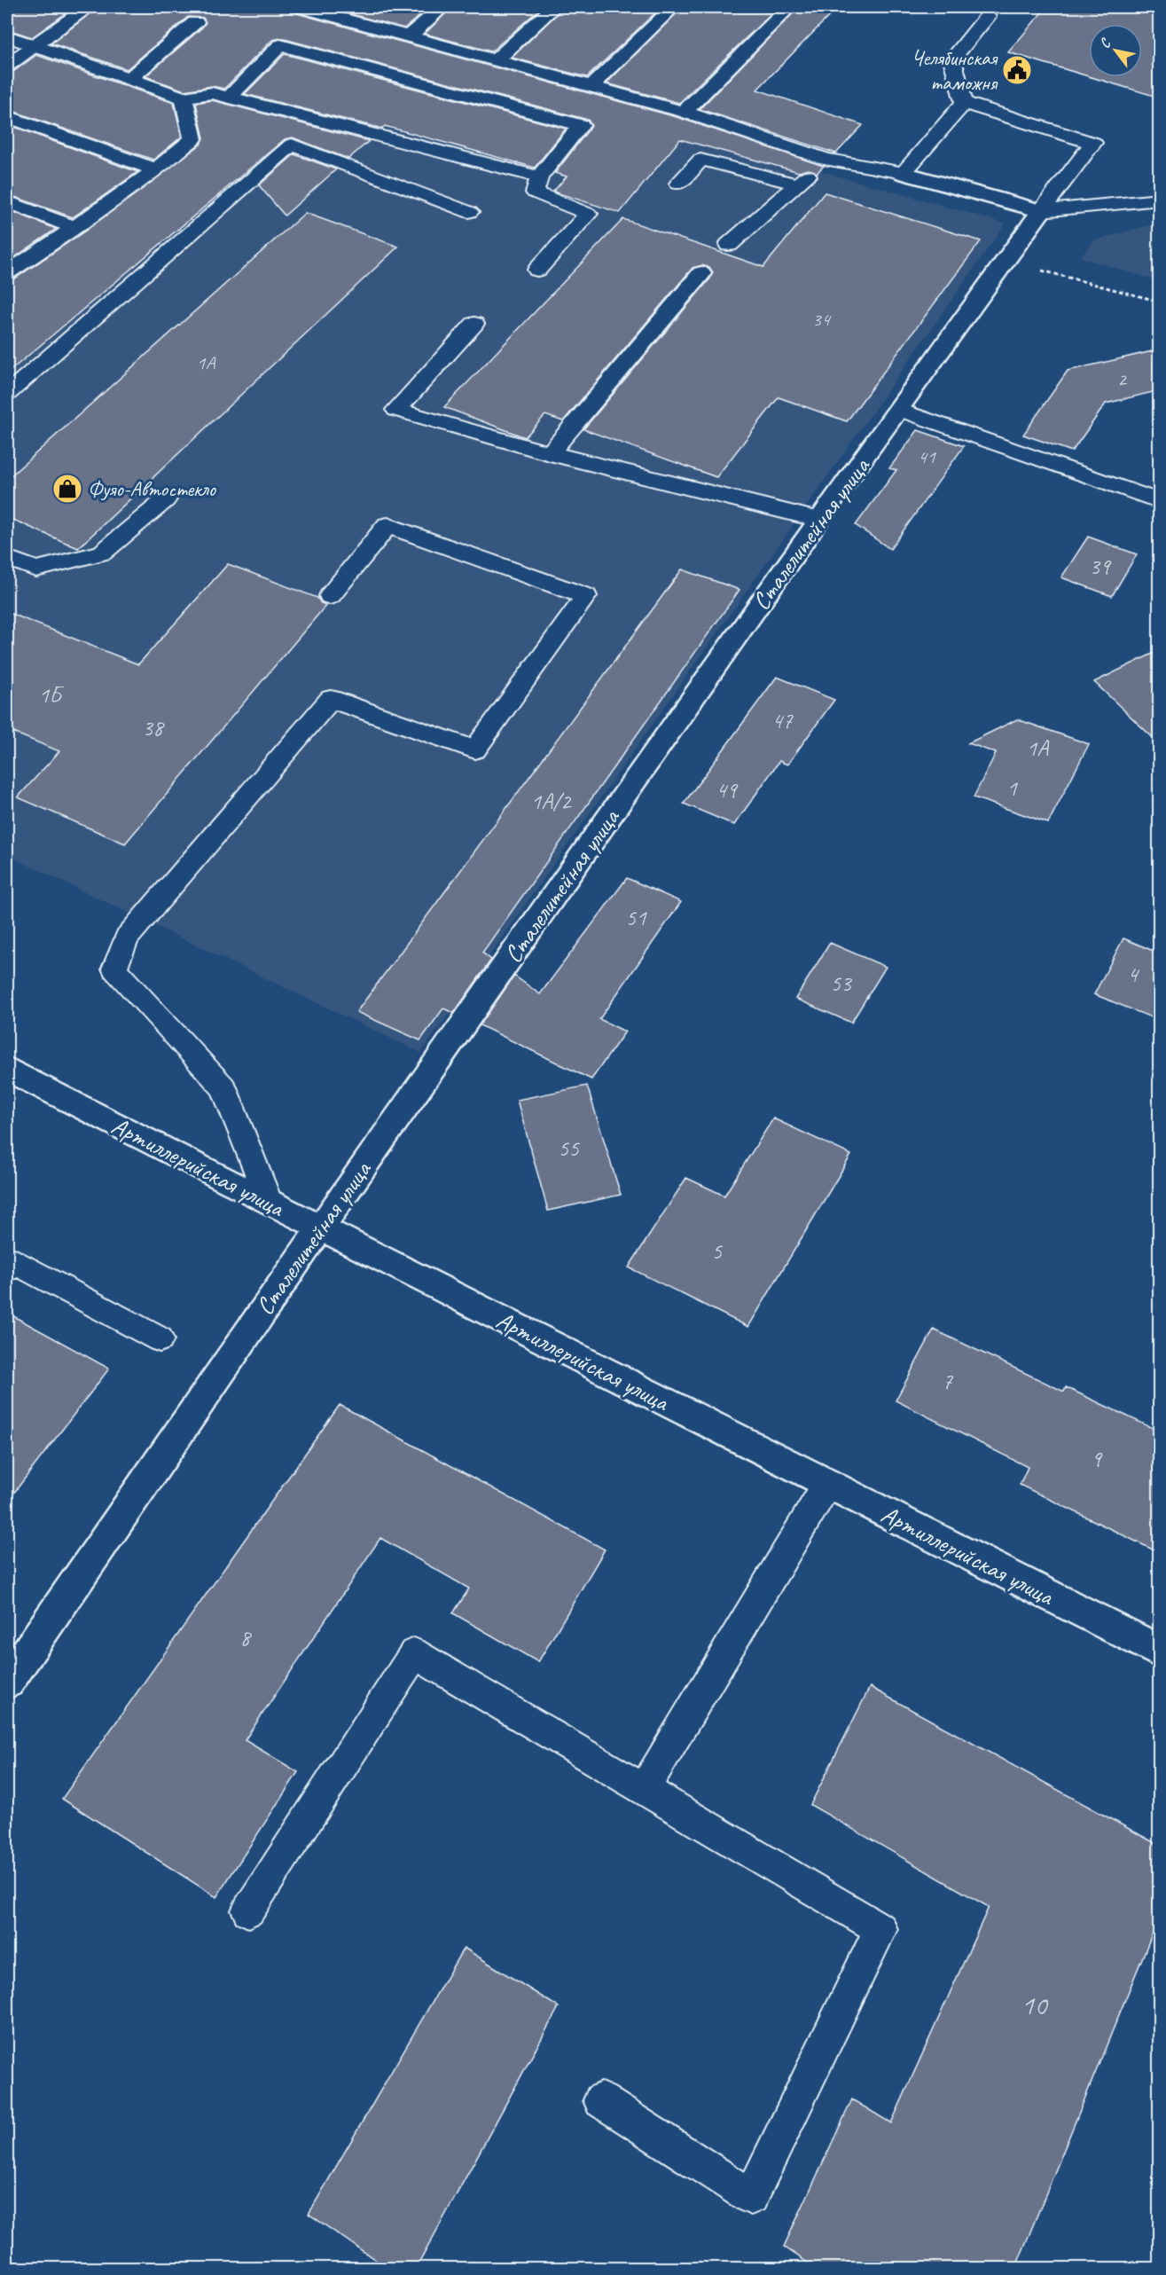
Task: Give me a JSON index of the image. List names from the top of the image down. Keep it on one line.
{"streets":{"street":["Сталелитейная улица","Артиллерийская улица"]},"crossings":[["Сталелитейная улица","Артиллерийская улица"]],"places":{"public building":["Челябинская таможня"],"shop":["Фуяо-Автостекло"]},"house_numbers":["34","1А","2","41","39","1Б","47","38","1А","1","49","1А/2","51","4","53","55","5","7","9","8","10"],"north":"top left"}
